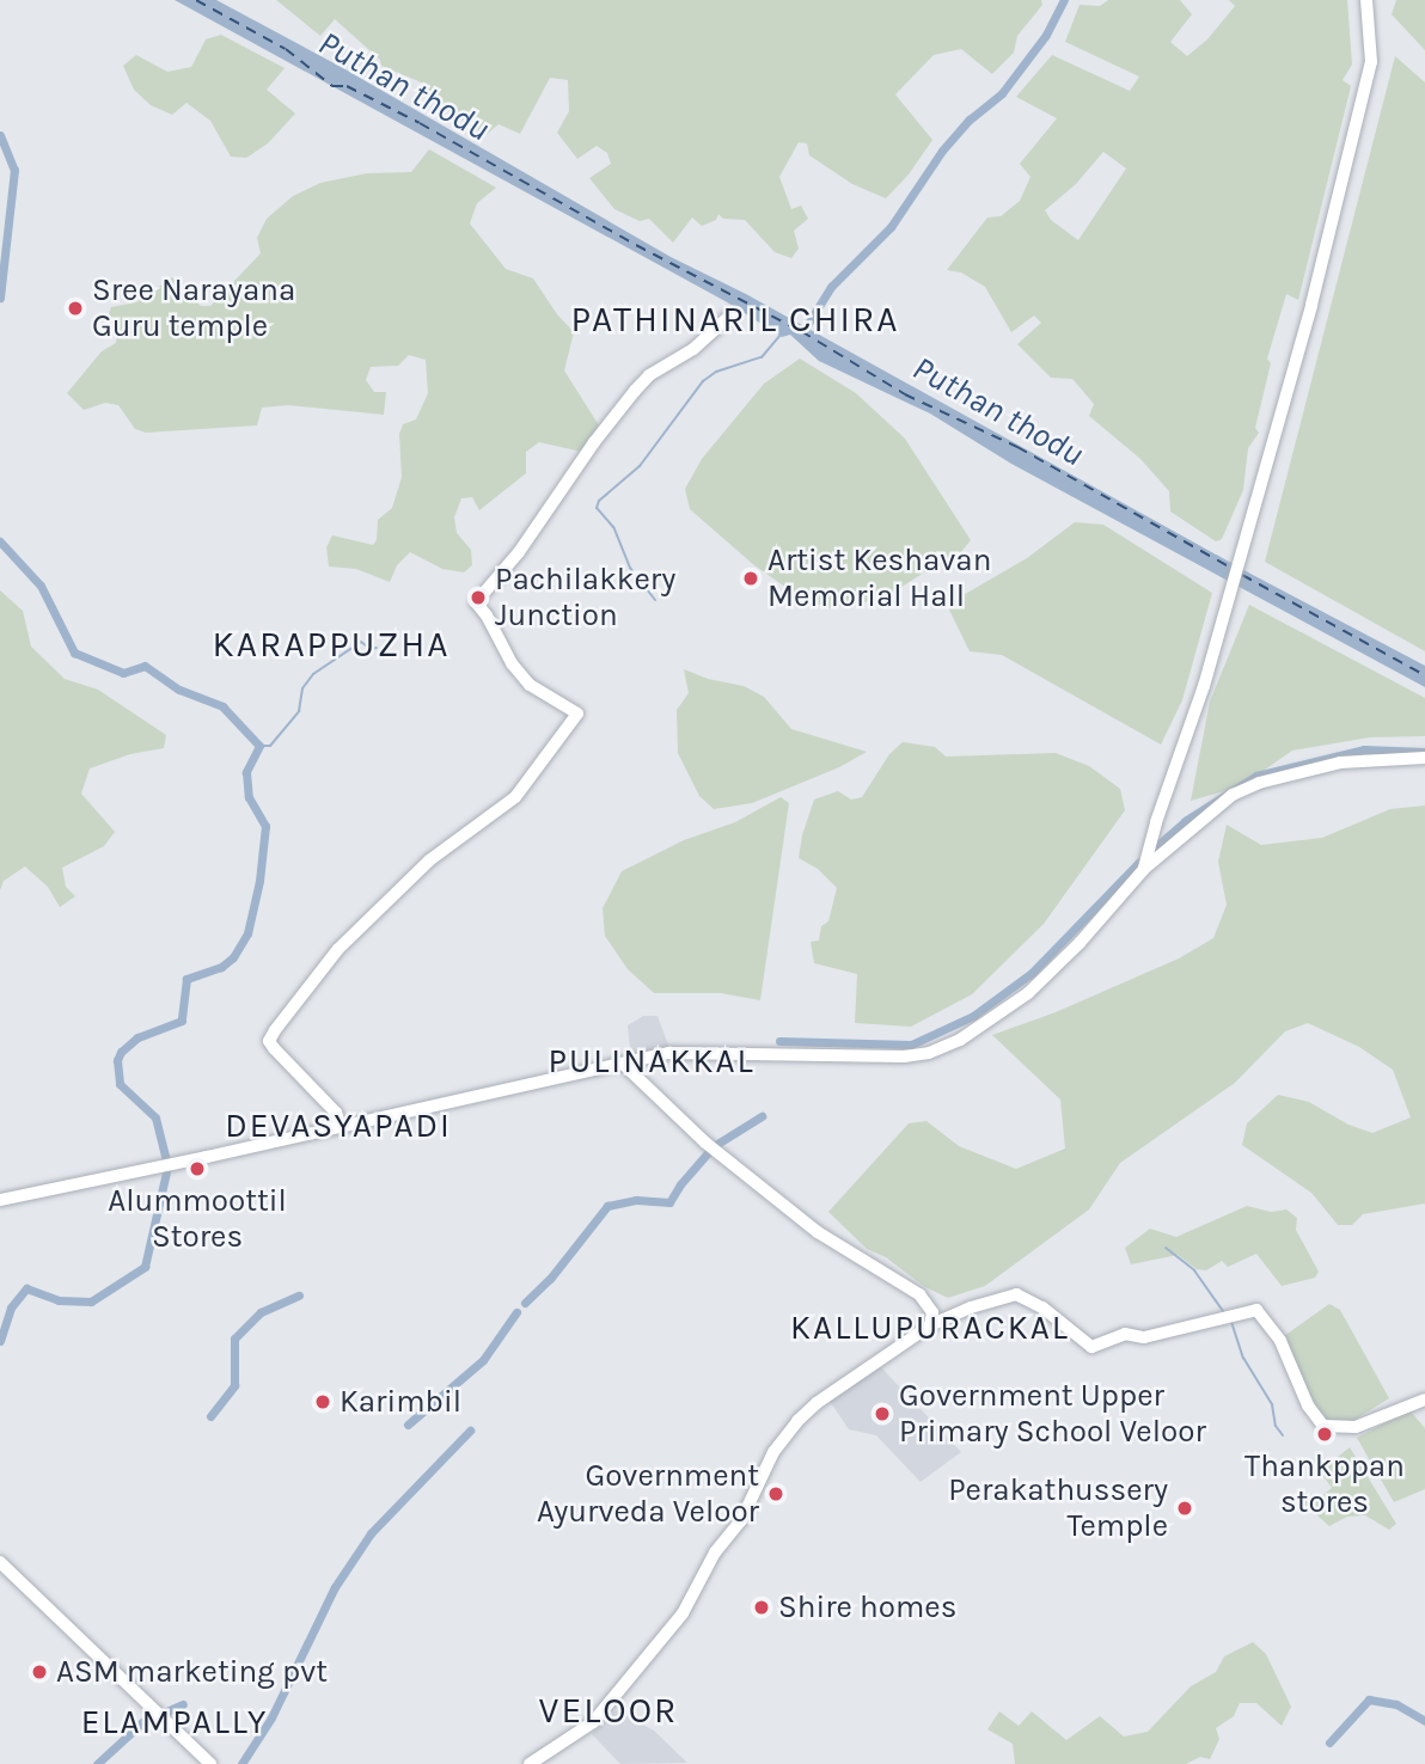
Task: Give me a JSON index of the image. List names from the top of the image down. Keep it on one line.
{"districts":["PATHINARIL CHIRA","KARAPPUZHA","PULINAKKAL","DEVASYAPADI","KALLUPURACKAL","VELOOR","ELAMPALLY"],"water":["Puthan thodu"],"places":["Sree Narayana Guru temple","Artist Keshavan Memorial Hall","Pachilakkery Junction","Alummoottil Stores","Karimbil","Government Upper Primary School Veloor","Thankppan stores","Government Ayurveda Veloor","Perakathussery Temple","Shire homes","ASM marketing pvt"]}
